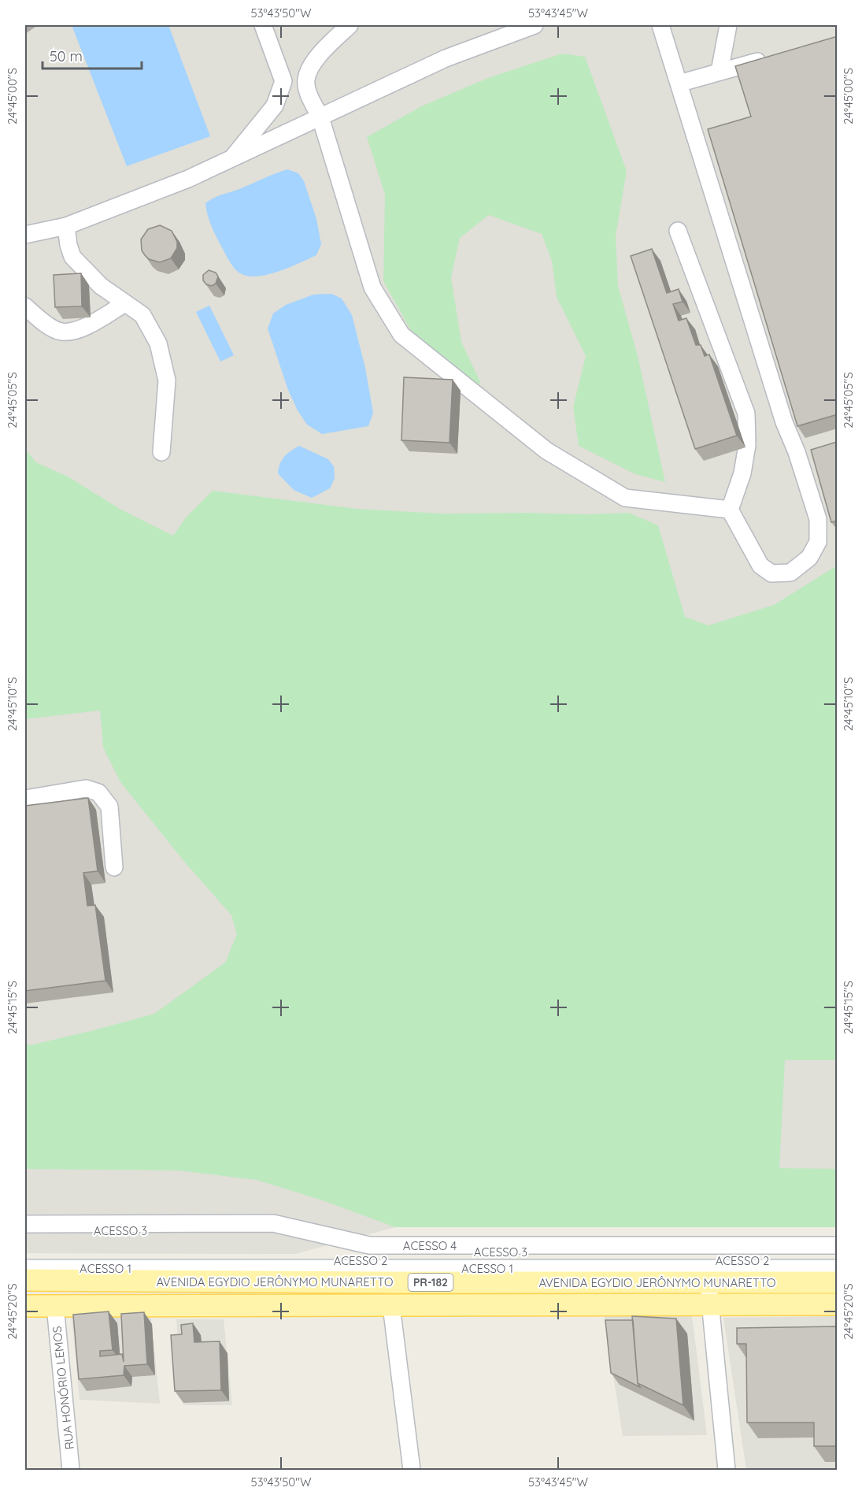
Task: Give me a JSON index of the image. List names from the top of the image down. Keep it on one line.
{"streets":{"main road":["AVENIDA EGYDIO JERÔNYMO MUNARETTO","PR-182"],"street":["ACESSO 3","ACESSO 4","ACESSO 2","ACESSO 1","RUA HONÓRIO LEMOS"]},"crossings":[["AVENIDA EGYDIO JERÔNYMO MUNARETTO","RUA HONÓRIO LEMOS"]],"scale_bar":"50 m","coordinates":["53°43'50\"W","53°43'45\"W","24°45'00\"S","24°45'05\"S","24°45'10\"S","24°45'15\"S","24°45'20\"S"]}
